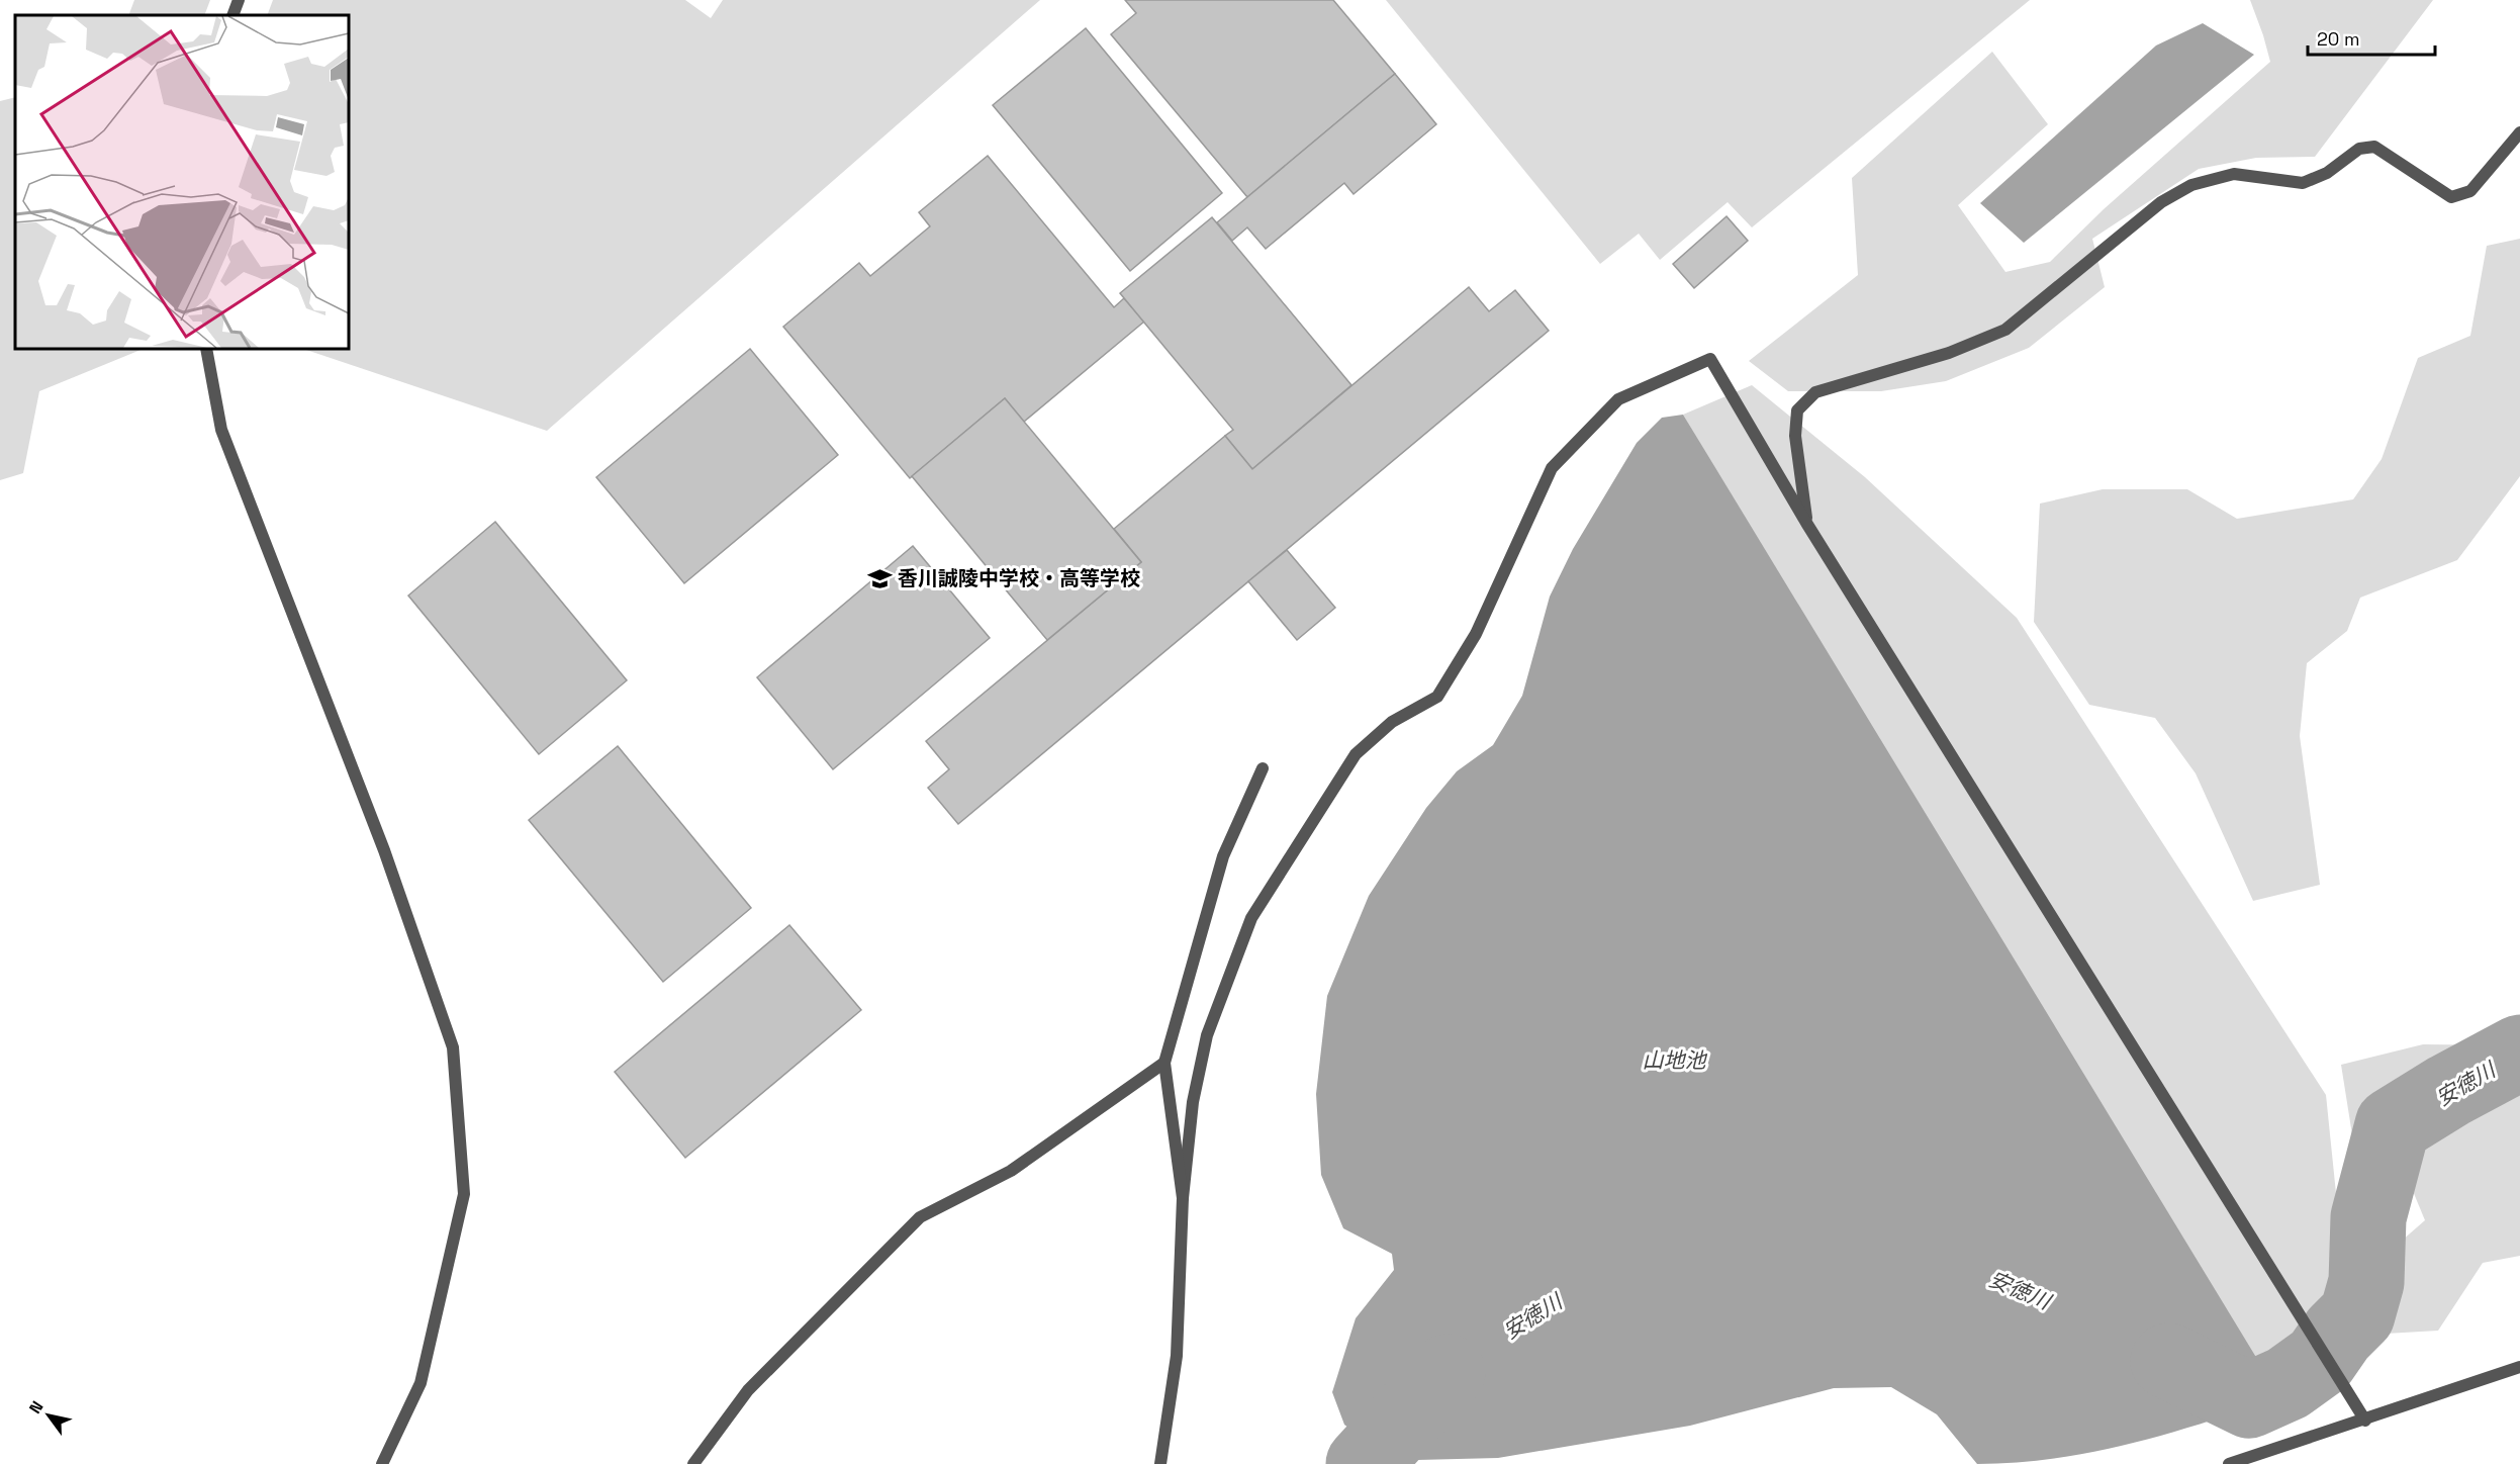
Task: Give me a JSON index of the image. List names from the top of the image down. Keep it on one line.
{"water":["山地池","安徳川"],"places":{"school or university":["香川誠陵中学校・高等学校"]},"scale_bar":"20 m","north":"top left"}
